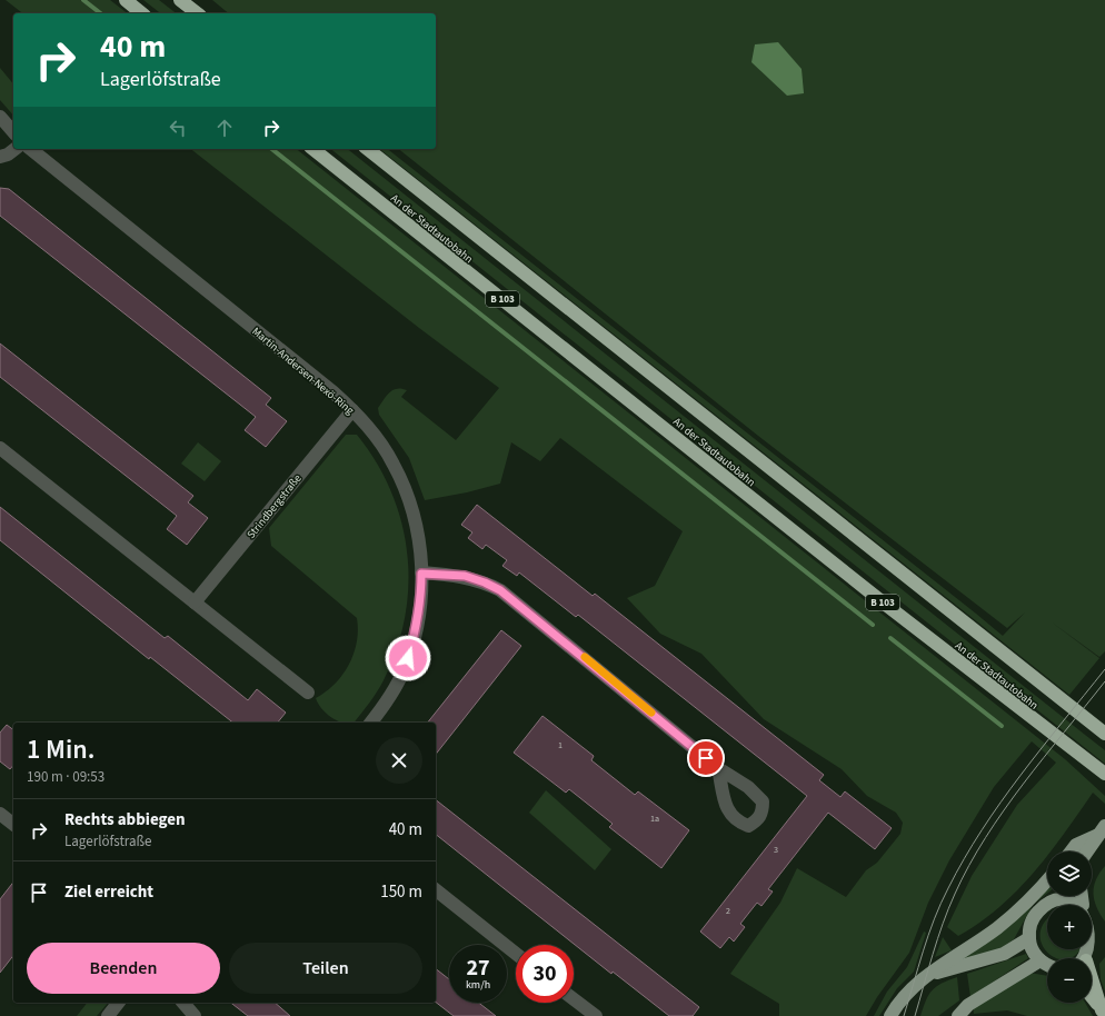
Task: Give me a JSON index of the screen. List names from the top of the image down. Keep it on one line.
{"streets":{"highway":["An der Stadtautobahn","B 103"],"street":["Martin-Andersen-Nexö-Ring","Strindbergstraße"]},"crossings":[["Martin-Andersen-Nexö-Ring","Strindbergstraße"]],"house_numbers":["1","1a","3","2"],"page":{"turn":["40 m","Lagerlöfstraße"],"heading":["1 Min.","190 m · 09:53"],"list":[{"name":"Rechts abbiegen","note":"Lagerlöfstraße","value":"40 m"},{"name":"Ziel erreicht","value":"150 m"}],"map_buttons":["+","−"],"buttons":["Beenden","Teilen"],"speed":"27 km/h","limit":"30"}}
